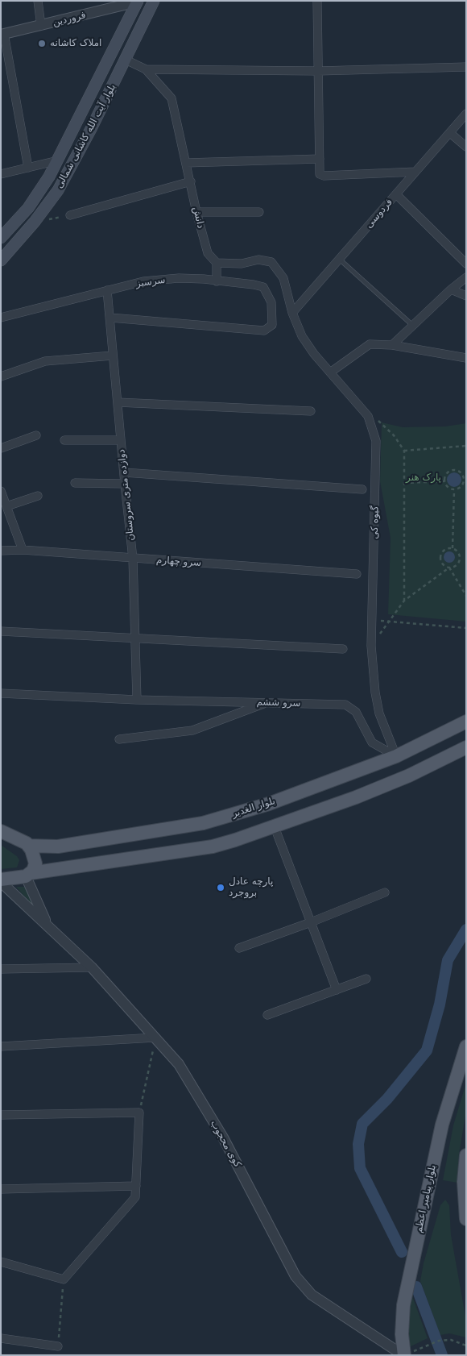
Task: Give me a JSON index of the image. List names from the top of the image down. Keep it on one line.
{"streets":{"main road":["بلوار آیت الله کاشانی شمالی","بلوار الغدیر","بلوار پیامبر اعظم"],"street":["فروردین","فردوسی","دانش","سرسبز","دوازده متری سروستان","گیوه کی","سرو چهارم","سرو ششم","کوی محجوب"]},"crossings":[["فروردین","بلوار آیت الله کاشانی شمالی"],["بلوار آیت الله کاشانی شمالی","دانش"],["فردوسی","گیوه کی"],["سرسبز","دوازده متری سروستان"],["دوازده متری سروستان","سرو چهارم"],["دوازده متری سروستان","سرو ششم"],["گیوه کی","سرو ششم"],["گیوه کی","بلوار الغدیر"],["سرو ششم","بلوار الغدیر"],["کوی محجوب","بلوار پیامبر اعظم"]],"parks":["پارک هنر"],"places":["املاک کاشانه","پارچه عادل بروجرد"]}
